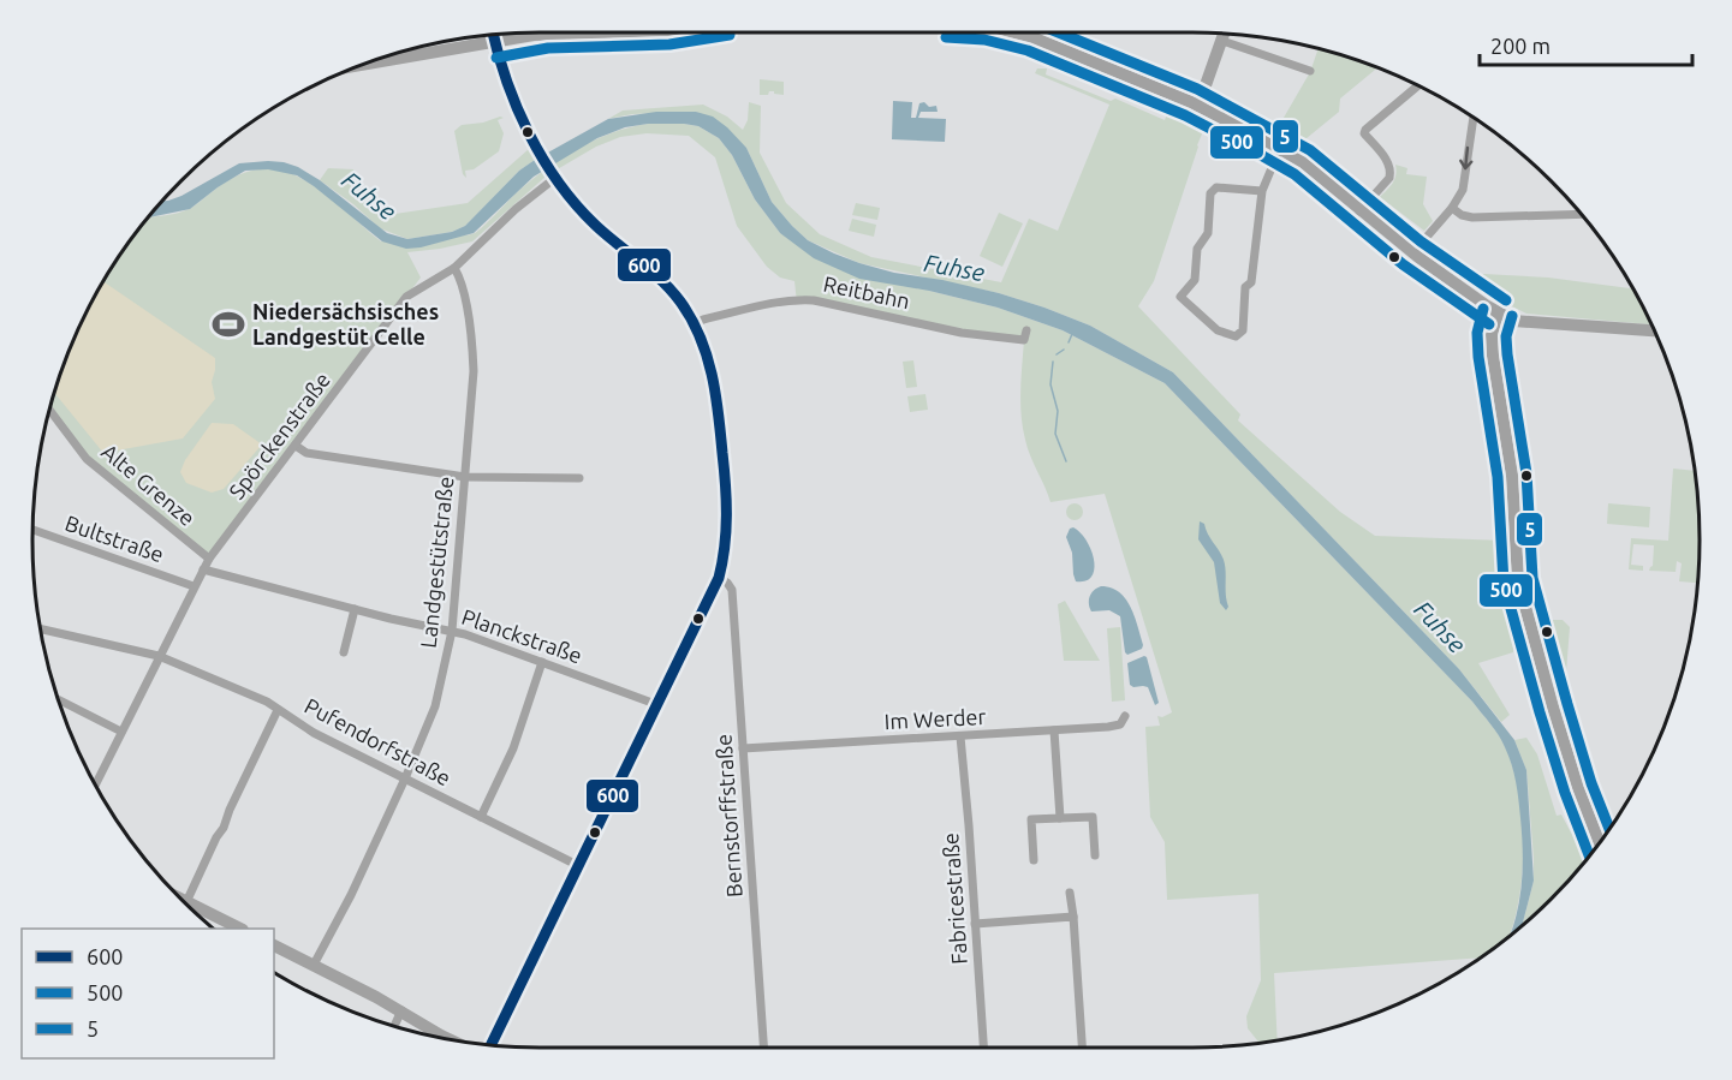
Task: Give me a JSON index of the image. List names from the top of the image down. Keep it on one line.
{"streets":{"street":["Reitbahn","Spörckenstraße","Alte Grenze","Bultstraße","Landgestütstraße","Planckstraße","Im Werder","Pufendorfstraße","Bernstorffstraße","Fabricestraße"]},"crossings":[["Spörckenstraße","Alte Grenze"],["Spörckenstraße","Bultstraße"],["Spörckenstraße","Landgestütstraße"],["Spörckenstraße","Planckstraße"],["Spörckenstraße","Pufendorfstraße"],["Landgestütstraße","Planckstraße"],["Landgestütstraße","Pufendorfstraße"],["Im Werder","Bernstorffstraße"],["Im Werder","Fabricestraße"]],"water":["Fuhse"],"places":{"sports":["Niedersächsisches Landgestüt Celle"]},"lines":["transit line 5","transit line 500","transit line 600"],"legend":["600","500","5"],"scale_bar":"200 m"}
